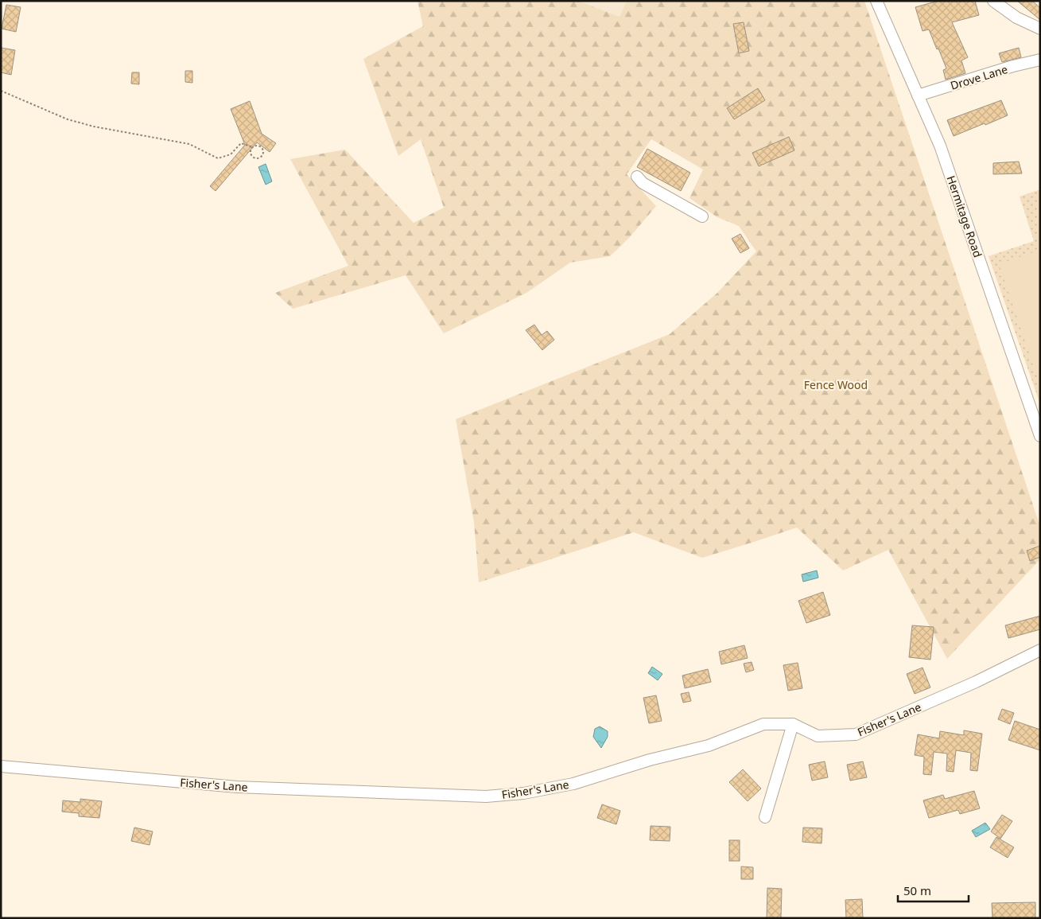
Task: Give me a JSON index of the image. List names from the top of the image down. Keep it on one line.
{"streets":{"street":["Drove Lane","Hermitage Road","Fisher's Lane"]},"crossings":[["Drove Lane","Hermitage Road"]],"parks":["Fence Wood"],"scale_bar":"50 m"}
